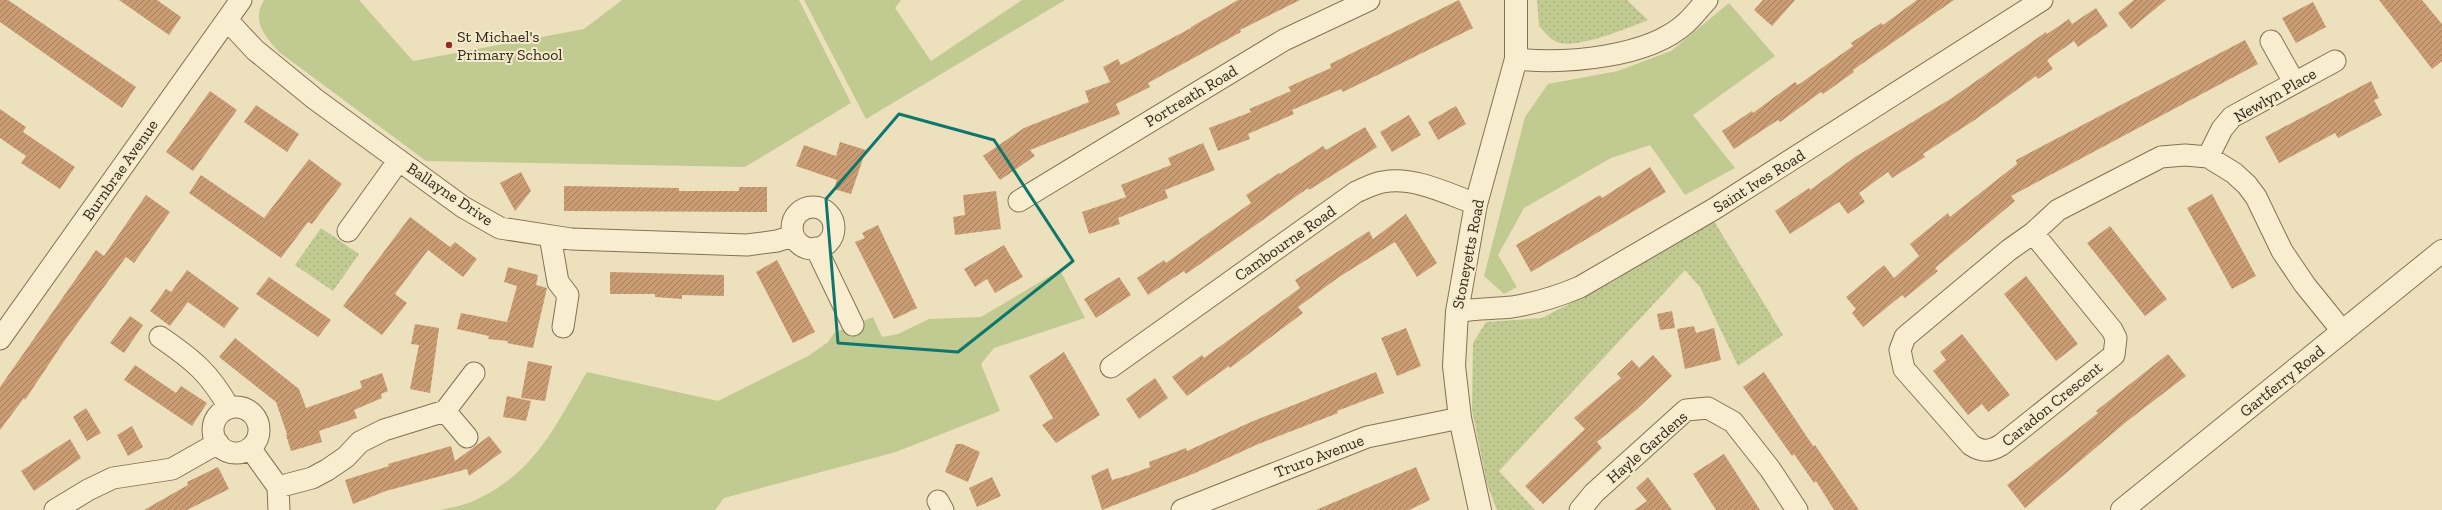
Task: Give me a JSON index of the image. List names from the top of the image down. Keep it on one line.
{"streets":{"street":["Newlyn Place","Portreath Road","Burnbrae Avenue","Saint Ives Road","Ballayne Drive","Cambourne Road","Stoneyetts Road","Gartferry Road","Caradon Crescent","Hayle Gardens","Truro Avenue"]},"crossings":[["Newlyn Place","Caradon Crescent"],["Burnbrae Avenue","Ballayne Drive"],["Saint Ives Road","Stoneyetts Road"],["Cambourne Road","Stoneyetts Road"],["Stoneyetts Road","Truro Avenue"]],"places":["St Michael's Primary School"]}
